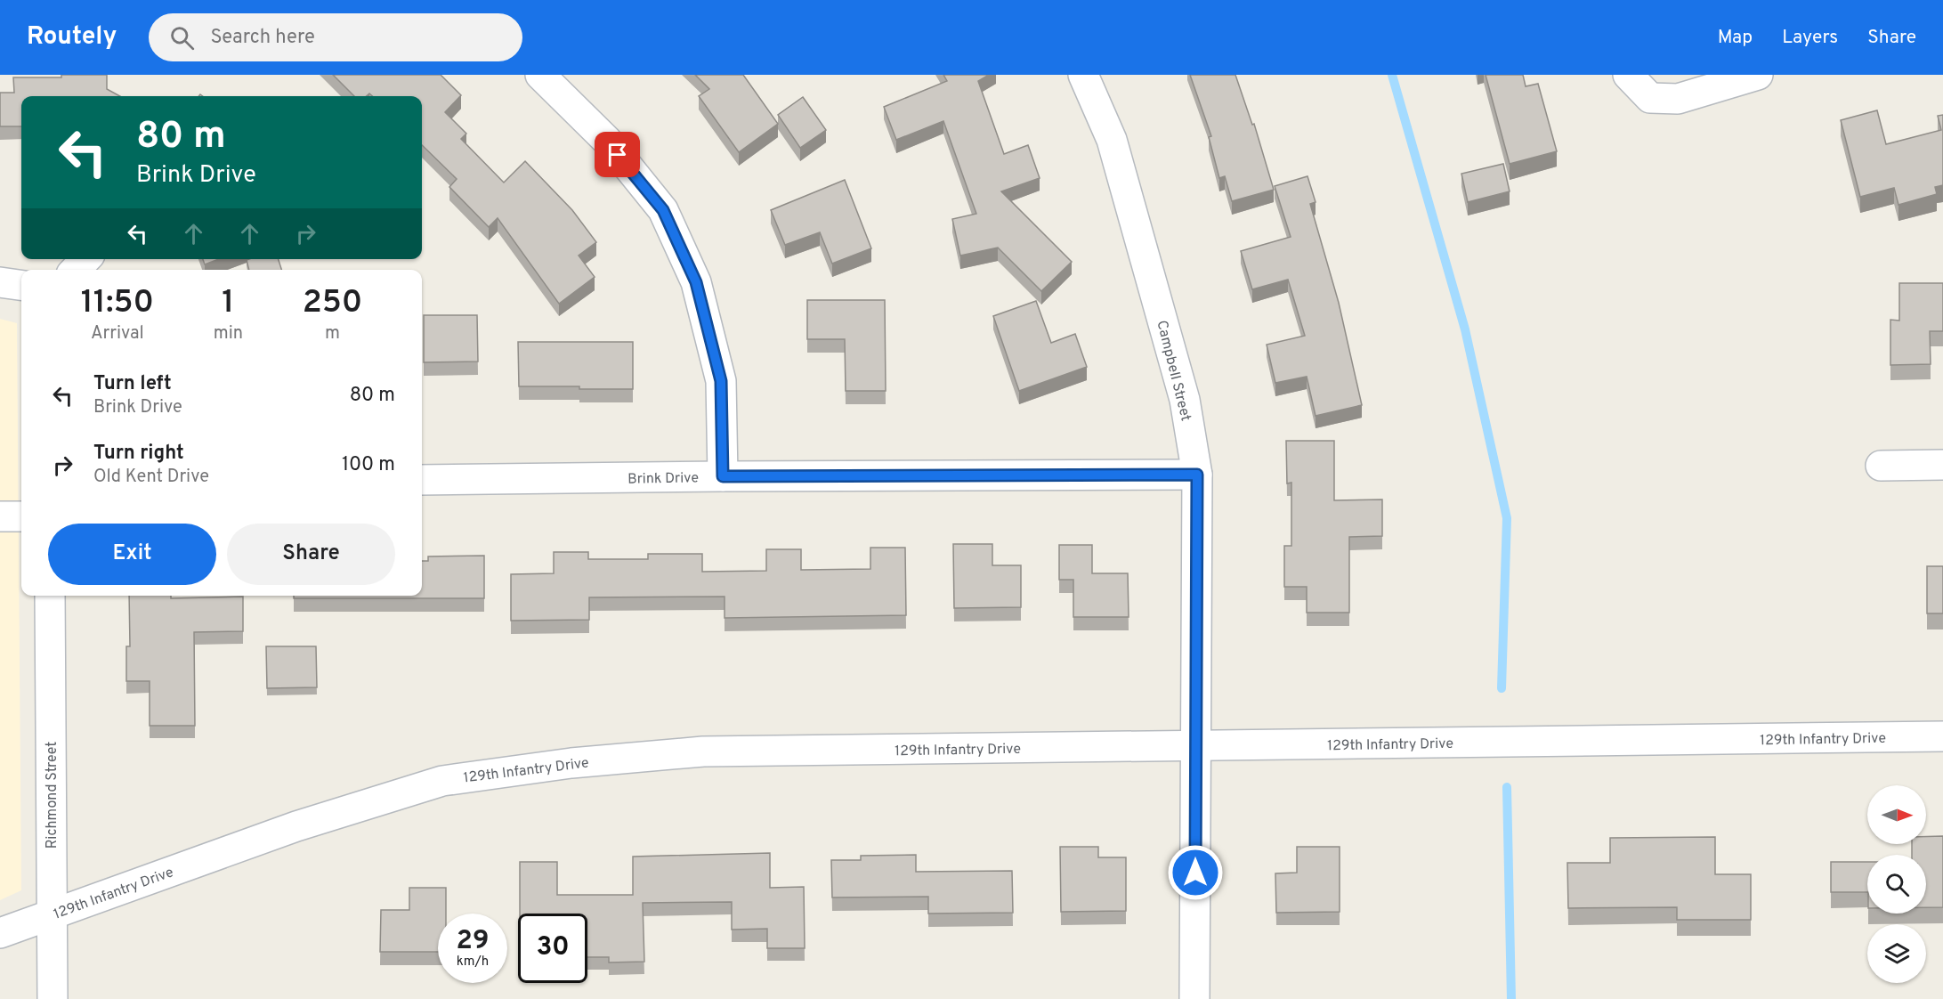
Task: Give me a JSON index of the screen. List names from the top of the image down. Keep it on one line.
{"streets":{"street":["Campbell Street","Brink Drive","129th Infantry Drive","Richmond Street"]},"crossings":[["Campbell Street","Brink Drive"],["Campbell Street","129th Infantry Drive"],["129th Infantry Drive","Richmond Street"]],"north":"right","page":{"header":"Routely","search":"Search here","nav":["Map","Layers","Share"],"turn":["80 m","Brink Drive"],"eta":["11:50","Arrival","1","min","250","m"],"list":[{"name":"Turn left","note":"Brink Drive","value":"80 m"},{"name":"Turn right","note":"Old Kent Drive","value":"100 m"}],"buttons":["Exit","Share"],"speed":"29 km/h","limit":"30"}}
